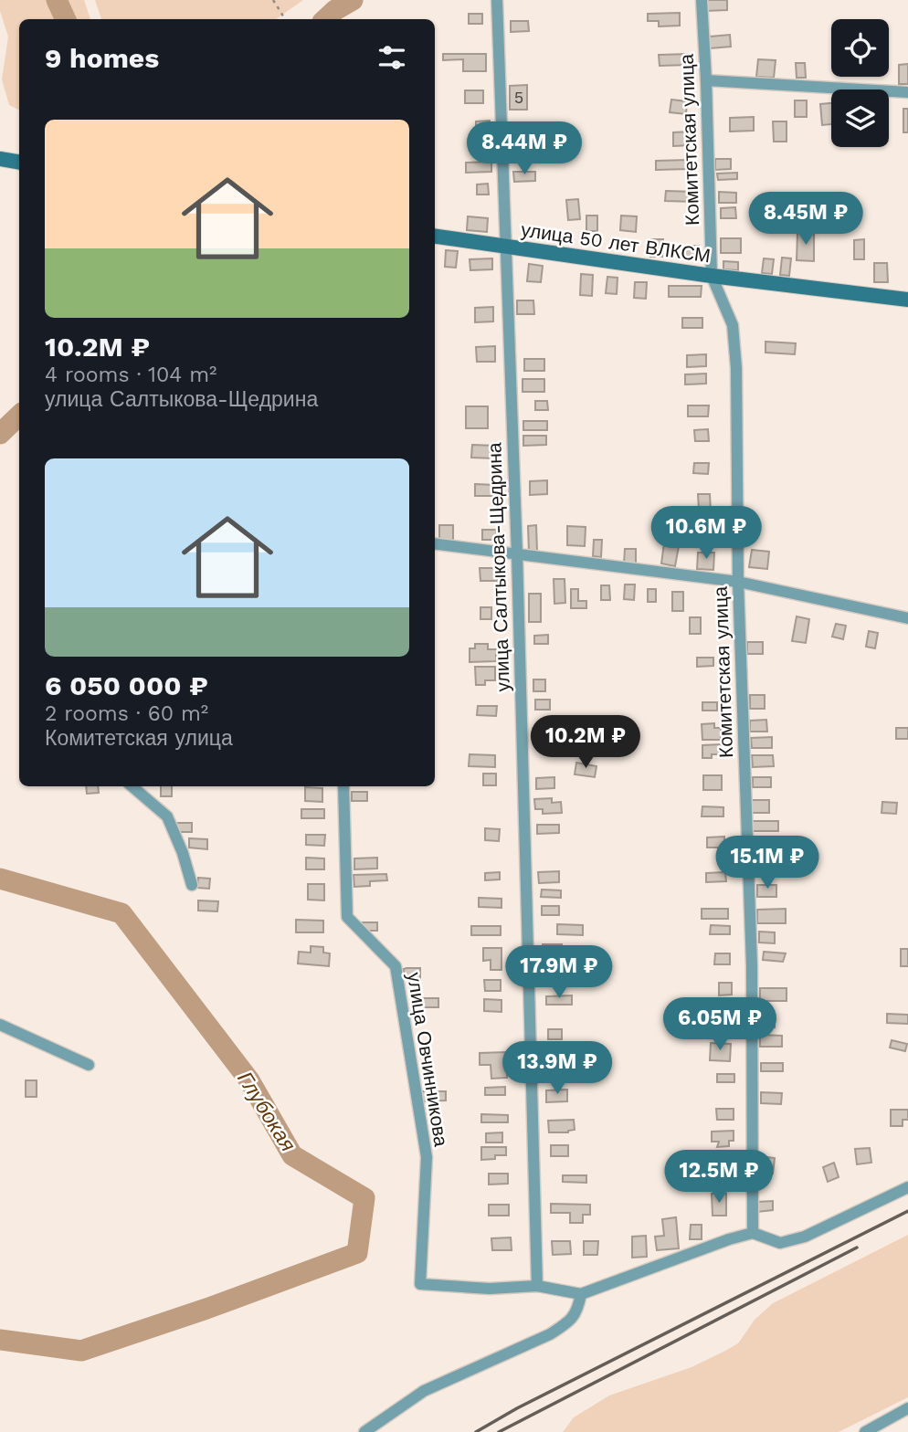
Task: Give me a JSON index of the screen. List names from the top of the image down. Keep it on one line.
{"streets":{"main road":["улица 50 лет ВЛКСМ"],"street":["Комитетская улица","улица Салтыкова-Щедрина","улица Овчинникова"]},"crossings":[["Комитетская улица","улица 50 лет ВЛКСМ"],["улица 50 лет ВЛКСМ","улица Салтыкова-Щедрина"],["улица Салтыкова-Щедрина","улица Овчинникова"]],"water":["Глубокая"],"house_numbers":["5"],"page":{"heading":"9 homes","list":[{"name":"10.2M ₽","note":"4 rooms · 104 m² · улица Салтыкова-Щедрина"},{"name":"6 050 000 ₽","note":"2 rooms · 60 m² · Комитетская улица"}],"price":["8.44M ₽","8.45M ₽","10.6M ₽","10.2M ₽","15.1M ₽","17.9M ₽","6.05M ₽","13.9M ₽","12.5M ₽"]}}
